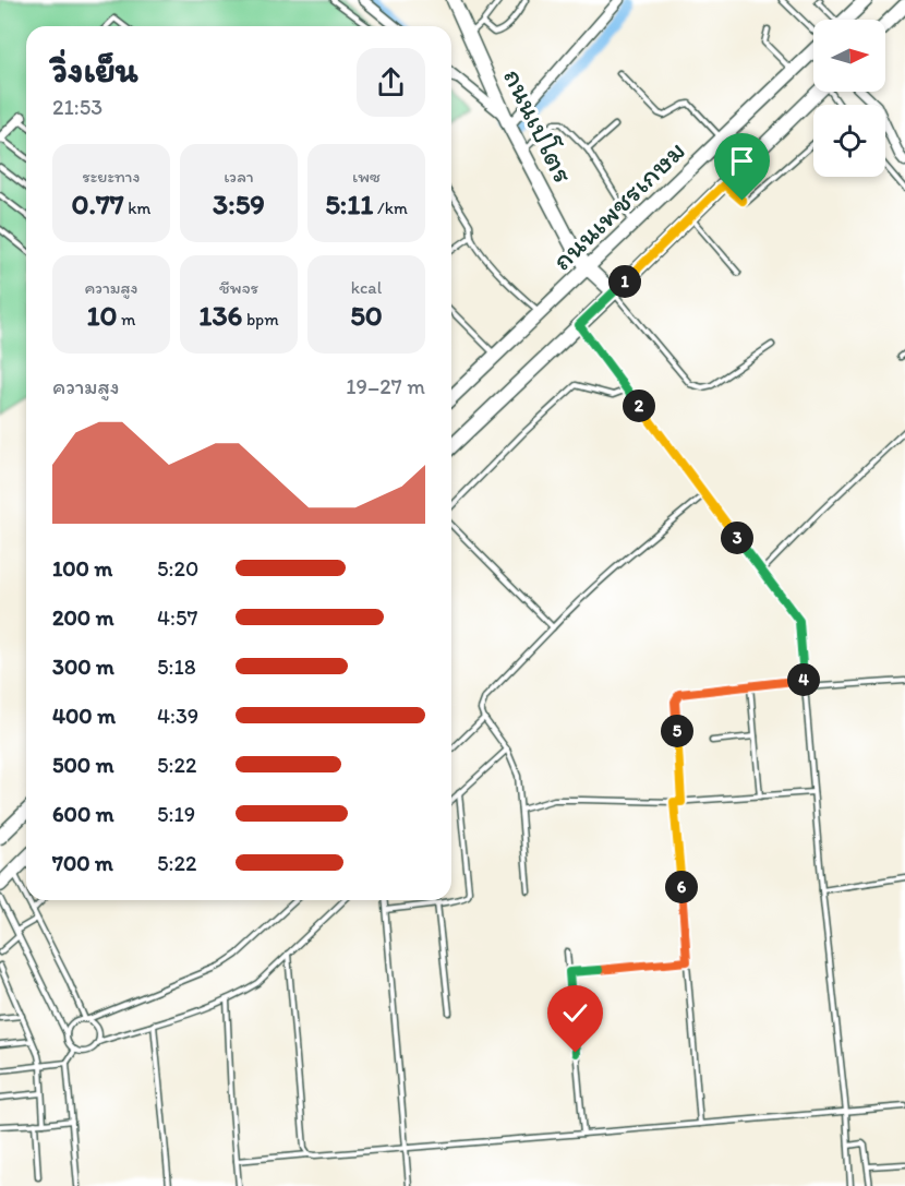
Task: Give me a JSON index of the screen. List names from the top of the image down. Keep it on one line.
{"streets":{"main road":["ถนนเปโตร","ถนนเพชรเกษม"]},"crossings":[["ถนนเปโตร","ถนนเพชรเกษม"]],"north":"right","page":{"heading":["วิ่งเย็น","21:53"],"stats":[["ระยะทาง","0.77 km"],["เวลา","3:59"],["เพซ","5:11 /km"],["ความสูง","10 m"],["ชีพจร","136 bpm"],["kcal","50"]],"pins":["1","2","3","4","5","6"],"chart":["ความสูง","19–27 m"],"list":[{"name":"100 m","note":"5:20"},{"name":"200 m","note":"4:57"},{"name":"300 m","note":"5:18"},{"name":"400 m","note":"4:39"},{"name":"500 m","note":"5:22"},{"name":"600 m","note":"5:19"},{"name":"700 m","note":"5:22"}]}}
